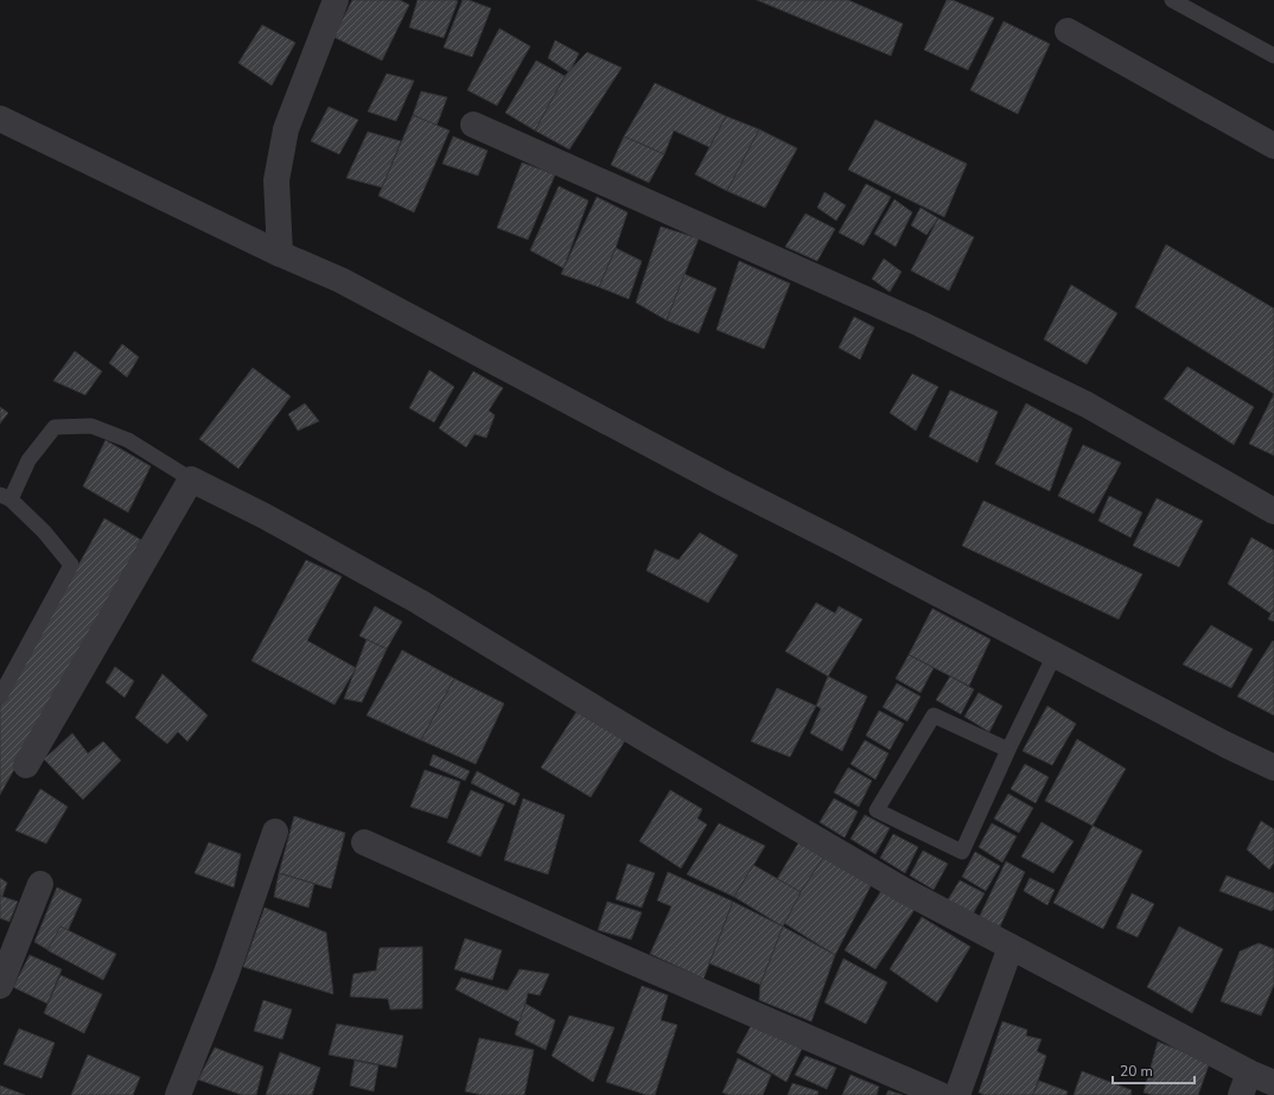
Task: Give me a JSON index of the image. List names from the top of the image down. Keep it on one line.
{"scale_bar":"20 m"}
